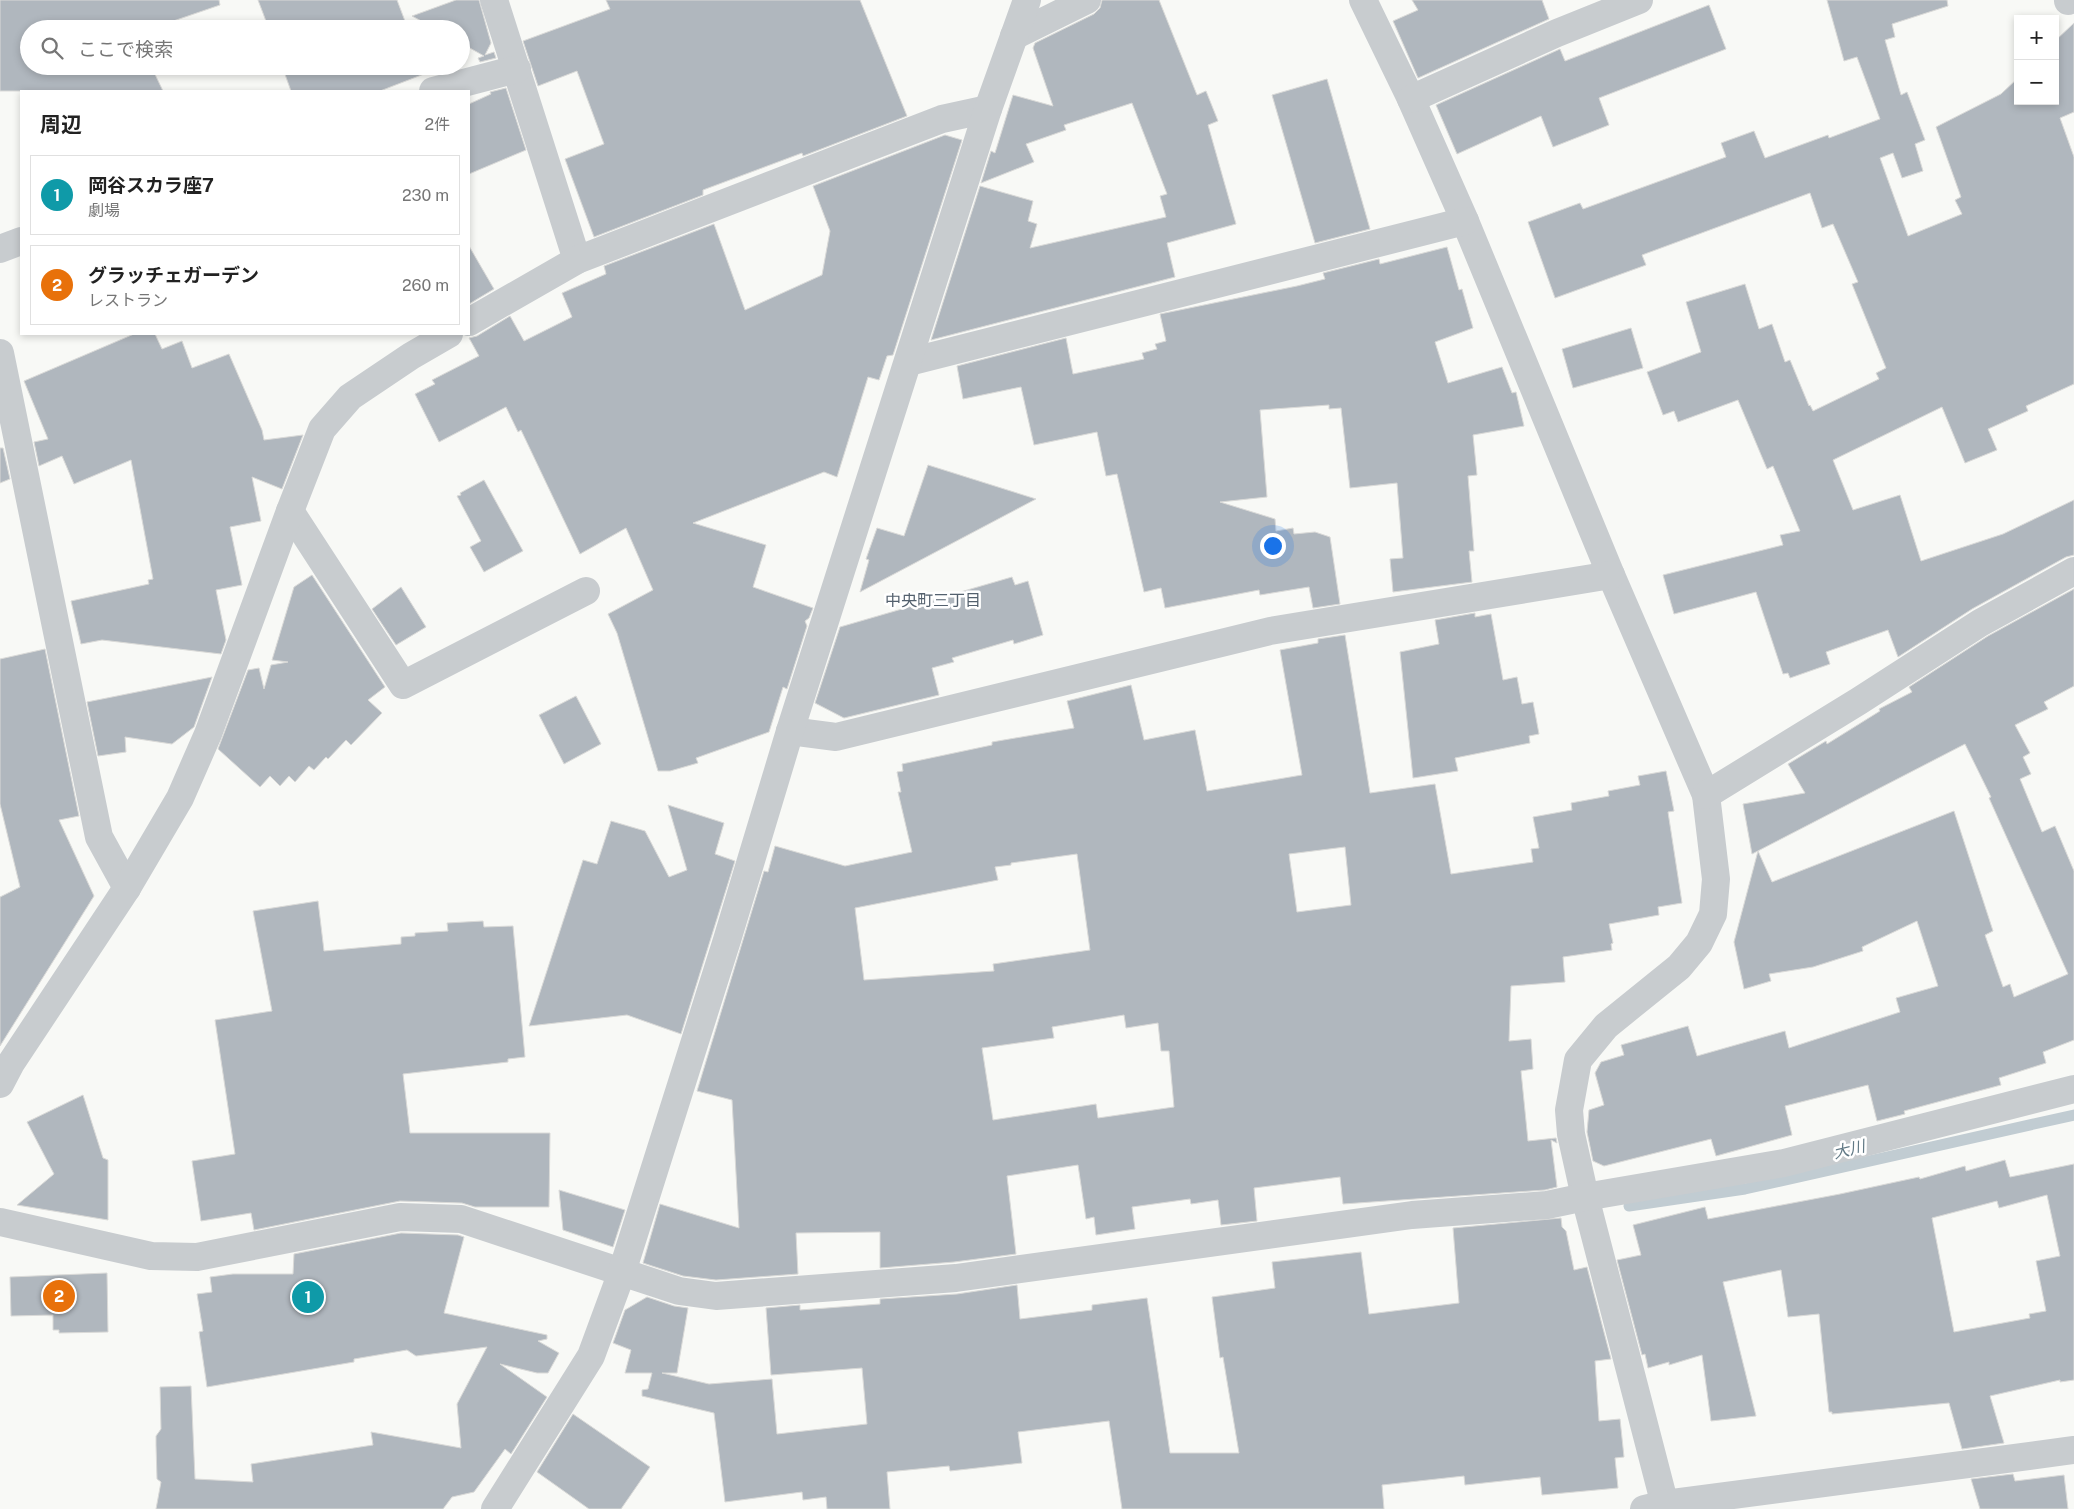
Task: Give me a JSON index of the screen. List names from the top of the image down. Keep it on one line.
{"districts":["中央町三丁目"],"water":["大川"],"page":{"map_buttons":["+","−"],"search":"ここで検索","heading":["周辺","2件"],"list":[{"mark":"1","name":"岡谷スカラ座7","note":"劇場","value":"230 m"},{"mark":"2","name":"グラッチェガーデン","note":"レストラン","value":"260 m"}],"pins":["2","1"]}}
